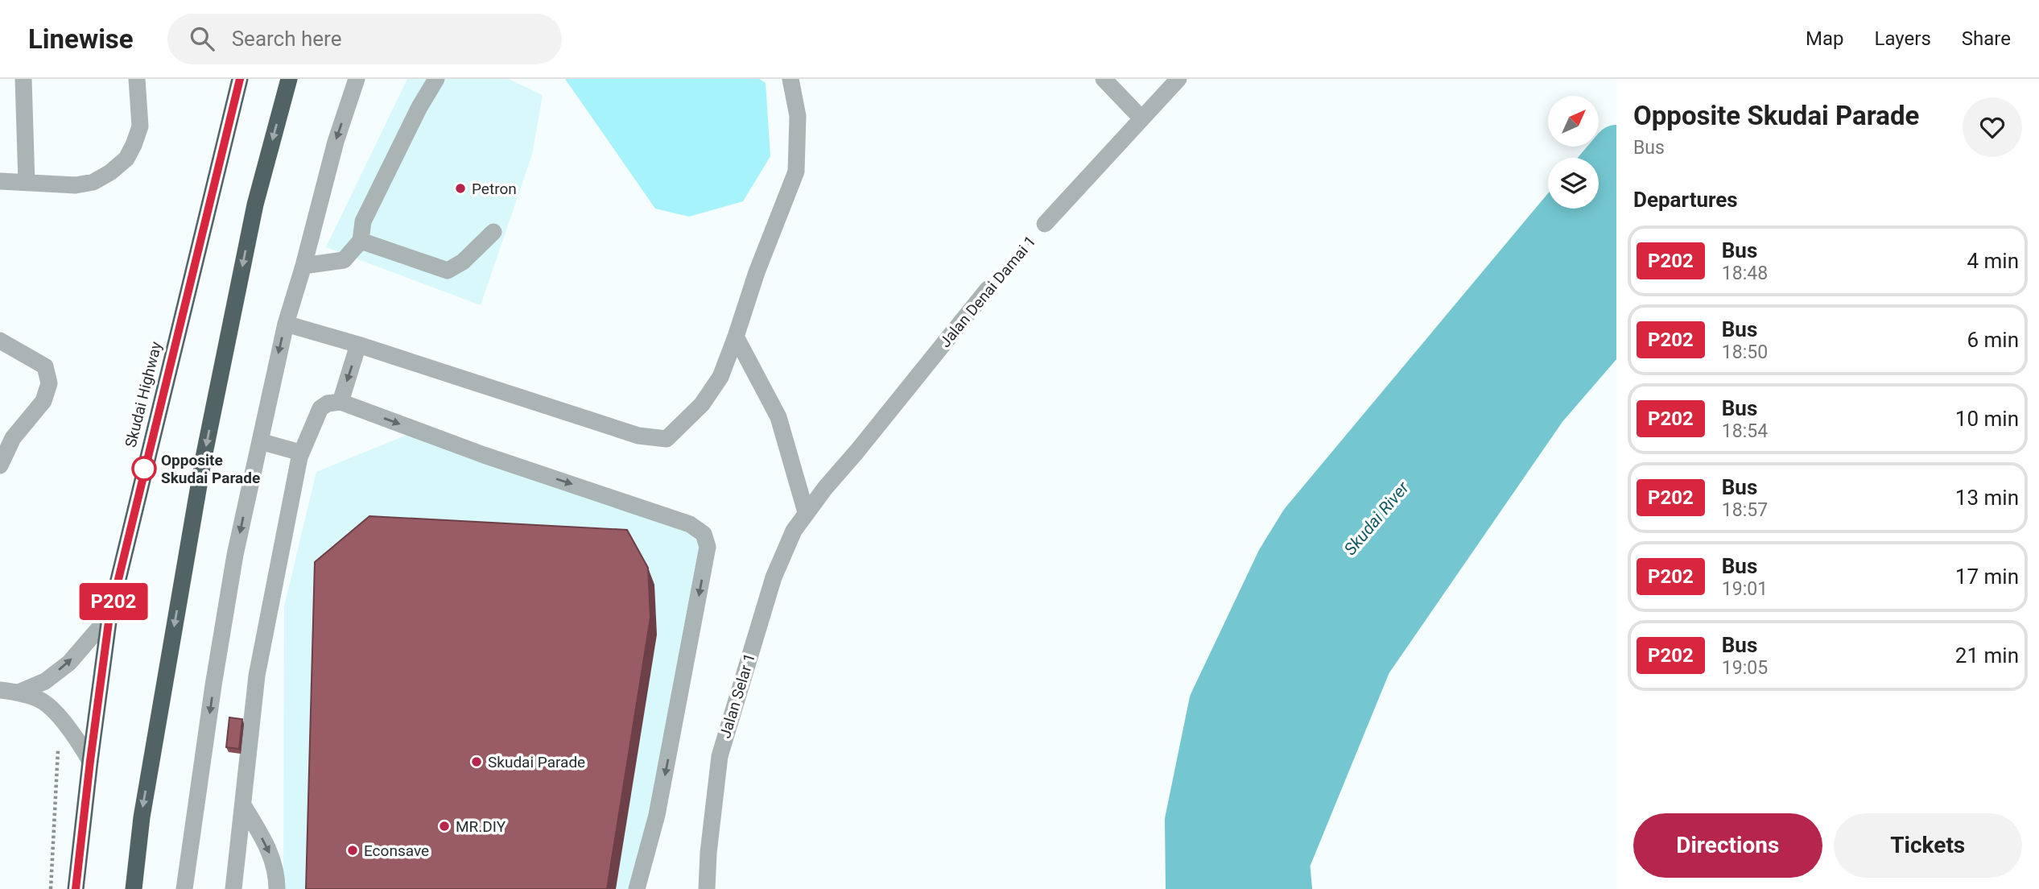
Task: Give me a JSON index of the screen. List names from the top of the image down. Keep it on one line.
{"streets":{"highway":["Skudai Highway"],"street":["Jalan Denai Damai 1","Jalan Selar 1"]},"crossings":[["Jalan Denai Damai 1","Jalan Selar 1"]],"water":["Skudai River"],"places":["Petron","Opposite Skudai Parade","Skudai Parade","MR.DIY","Econsave"],"lines":["bus line P202"],"north":"top right","page":{"header":"Linewise","search":"Search here","nav":["Map","Layers","Share"],"on_map":"P202","heading":[["Opposite Skudai Parade","Bus"],"Departures"],"list":[{"mark":"P202","name":"Bus","note":"18:48","value":"4 min"},{"mark":"P202","name":"Bus","note":"18:50","value":"6 min"},{"mark":"P202","name":"Bus","note":"18:54","value":"10 min"},{"mark":"P202","name":"Bus","note":"18:57","value":"13 min"},{"mark":"P202","name":"Bus","note":"19:01","value":"17 min"},{"mark":"P202","name":"Bus","note":"19:05","value":"21 min"}],"buttons":["Directions","Tickets"]}}
